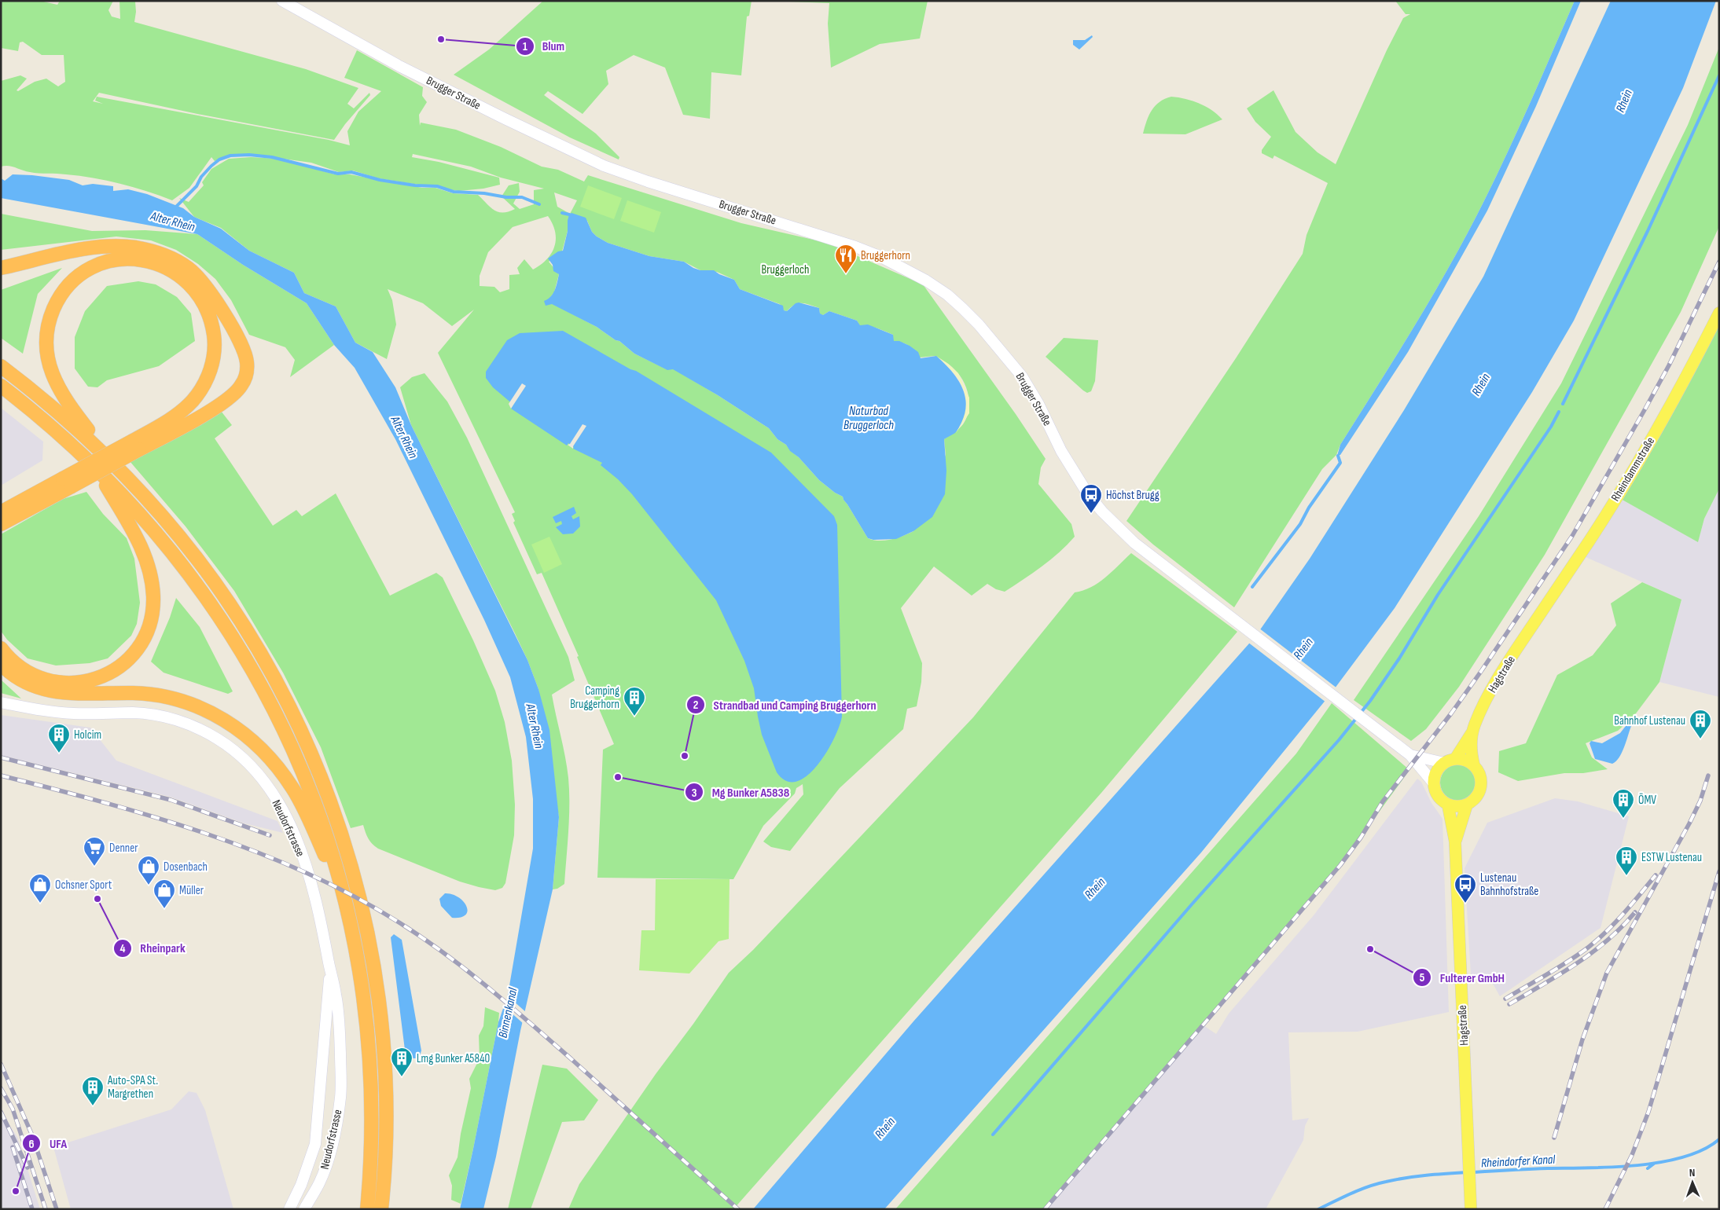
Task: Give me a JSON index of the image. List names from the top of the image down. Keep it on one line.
{"streets":{"main road":["Brugger Straße","Rheindammstraße","Hagstraße","Neudorfstrasse"]},"crossings":[["Rheindammstraße","Hagstraße"]],"water":["Rhein","Alter Rhein","Naturbad Bruggerloch","Binnenkanal","Rheindorfer Kanal"],"parks":["Bruggerloch"],"places":{"other":["Blum","Strandbad und Camping Bruggerhorn","Mg Bunker A5838","Rheinpark","Fulterer GmbH","UFA"],"restaurant":["Bruggerhorn"],"bus stop":["Höchst Brugg","Lustenau Bahnhofstraße"],"building":["Camping Bruggerhorn","Bahnhof Lustenau","Holcim","ÖMV","ESTW Lustenau","Lmg Bunker A5840","Auto-SPA St. Margrethen"],"supermarket":["Denner"],"shop":["Dosenbach","Ochsner Sport","Müller"]},"north":"top"}
